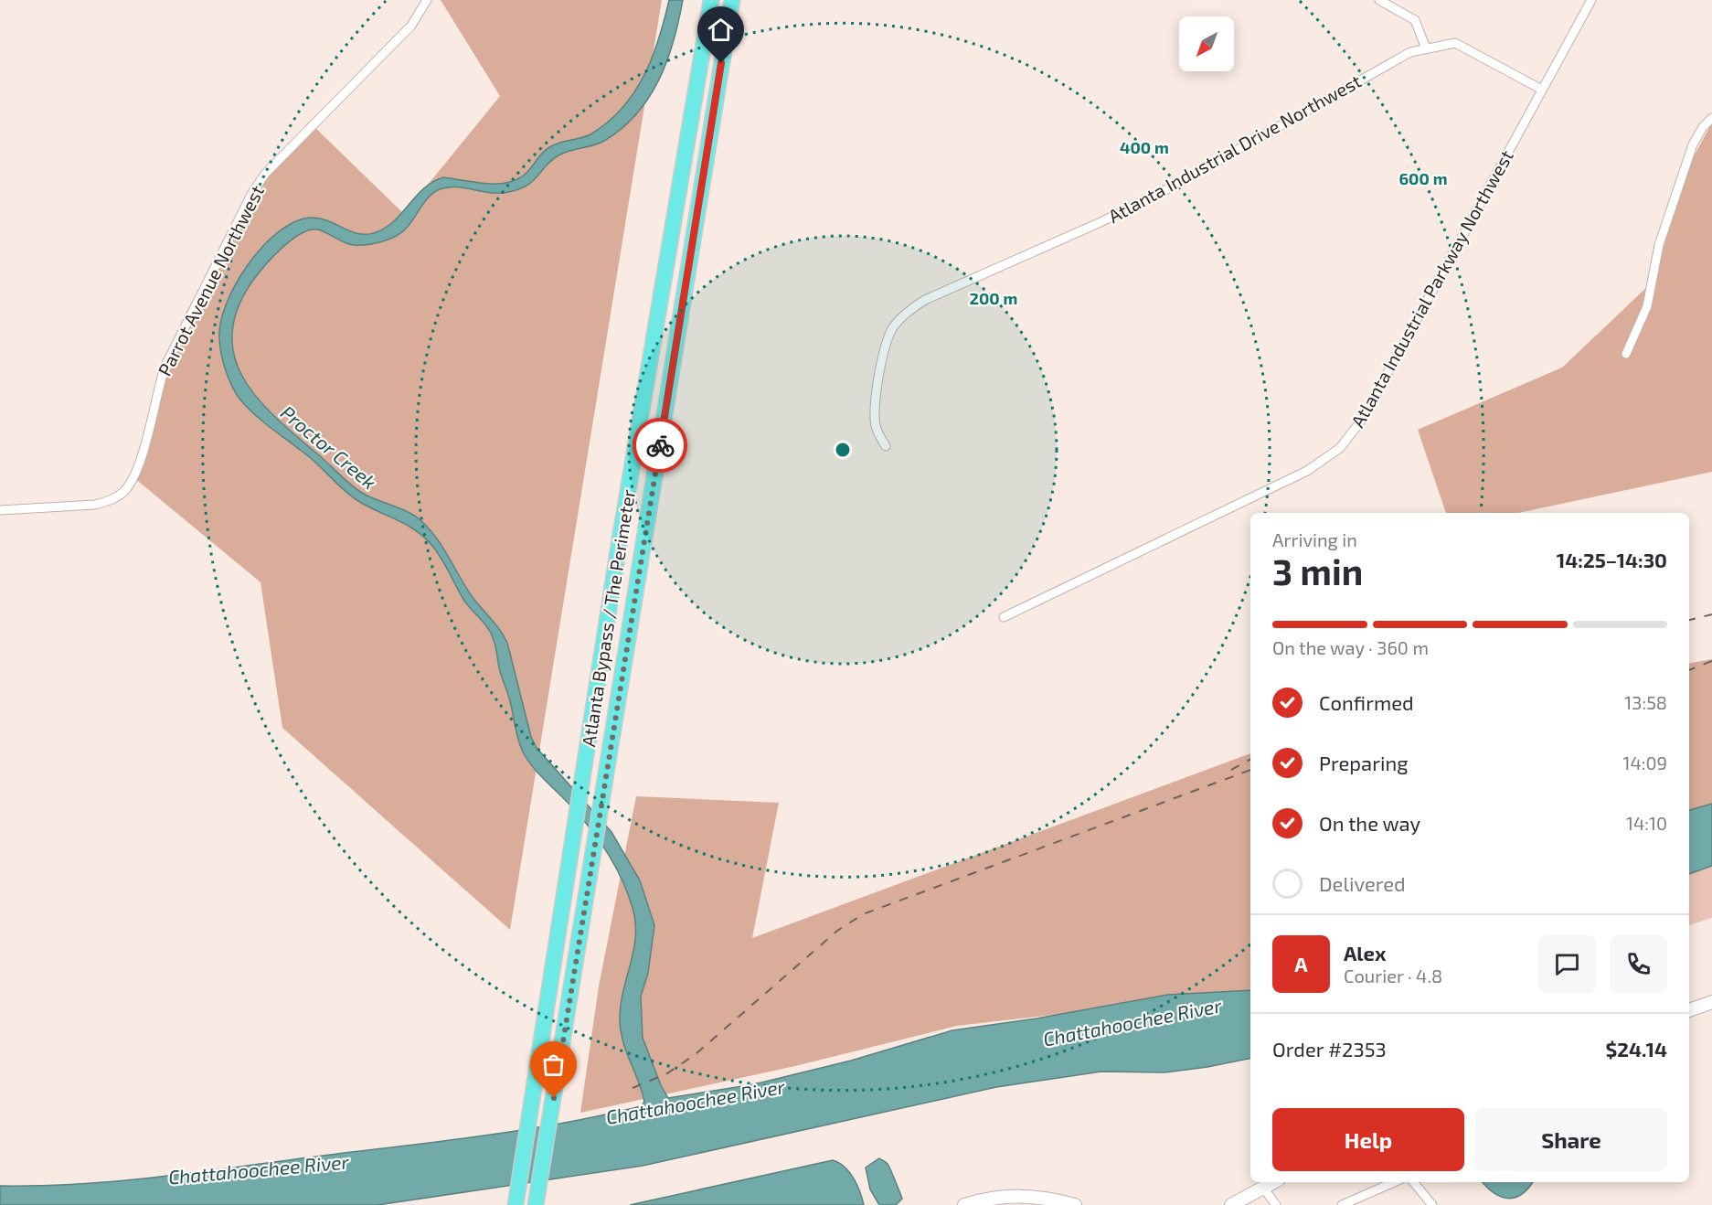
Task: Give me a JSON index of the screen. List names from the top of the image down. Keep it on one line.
{"streets":{"highway":["Atlanta Bypass / The Perimeter"],"street":["Atlanta Industrial Drive Northwest","Parrot Avenue Northwest","Atlanta Industrial Parkway Northwest"]},"crossings":[["Atlanta Industrial Drive Northwest","Atlanta Industrial Parkway Northwest"]],"water":["Proctor Creek","Chattahoochee River"],"north":"bottom left","page":{"heading":["3 min","Arriving in","14:25–14:30"],"panel":["Alex","Courier · 4.8","Order #2353","$24.14"],"bar":"On the way · 360 m","list":[["Confirmed","13:58"],["Preparing","14:09"],["On the way","14:10"],"Delivered"],"round":"A","buttons":["Help","Share"]},"rings":["400 m","600 m","200 m"]}
